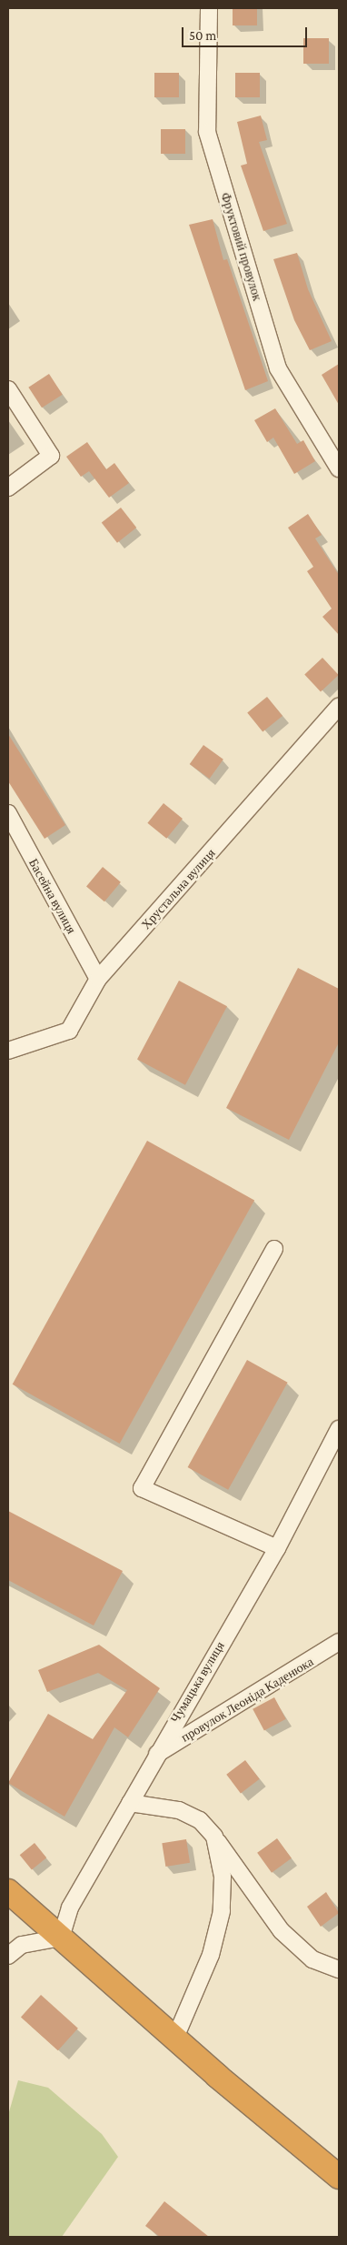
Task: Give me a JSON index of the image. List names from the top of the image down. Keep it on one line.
{"streets":{"street":["Фруктовий провулок","Хрустальна вулиця","Басейна вулиця","Чумацька вулиця","провулок Леоніда Каденюка"]},"crossings":[["Хрустальна вулиця","Басейна вулиця"],["Чумацька вулиця","провулок Леоніда Каденюка"]],"scale_bar":"50 m"}
